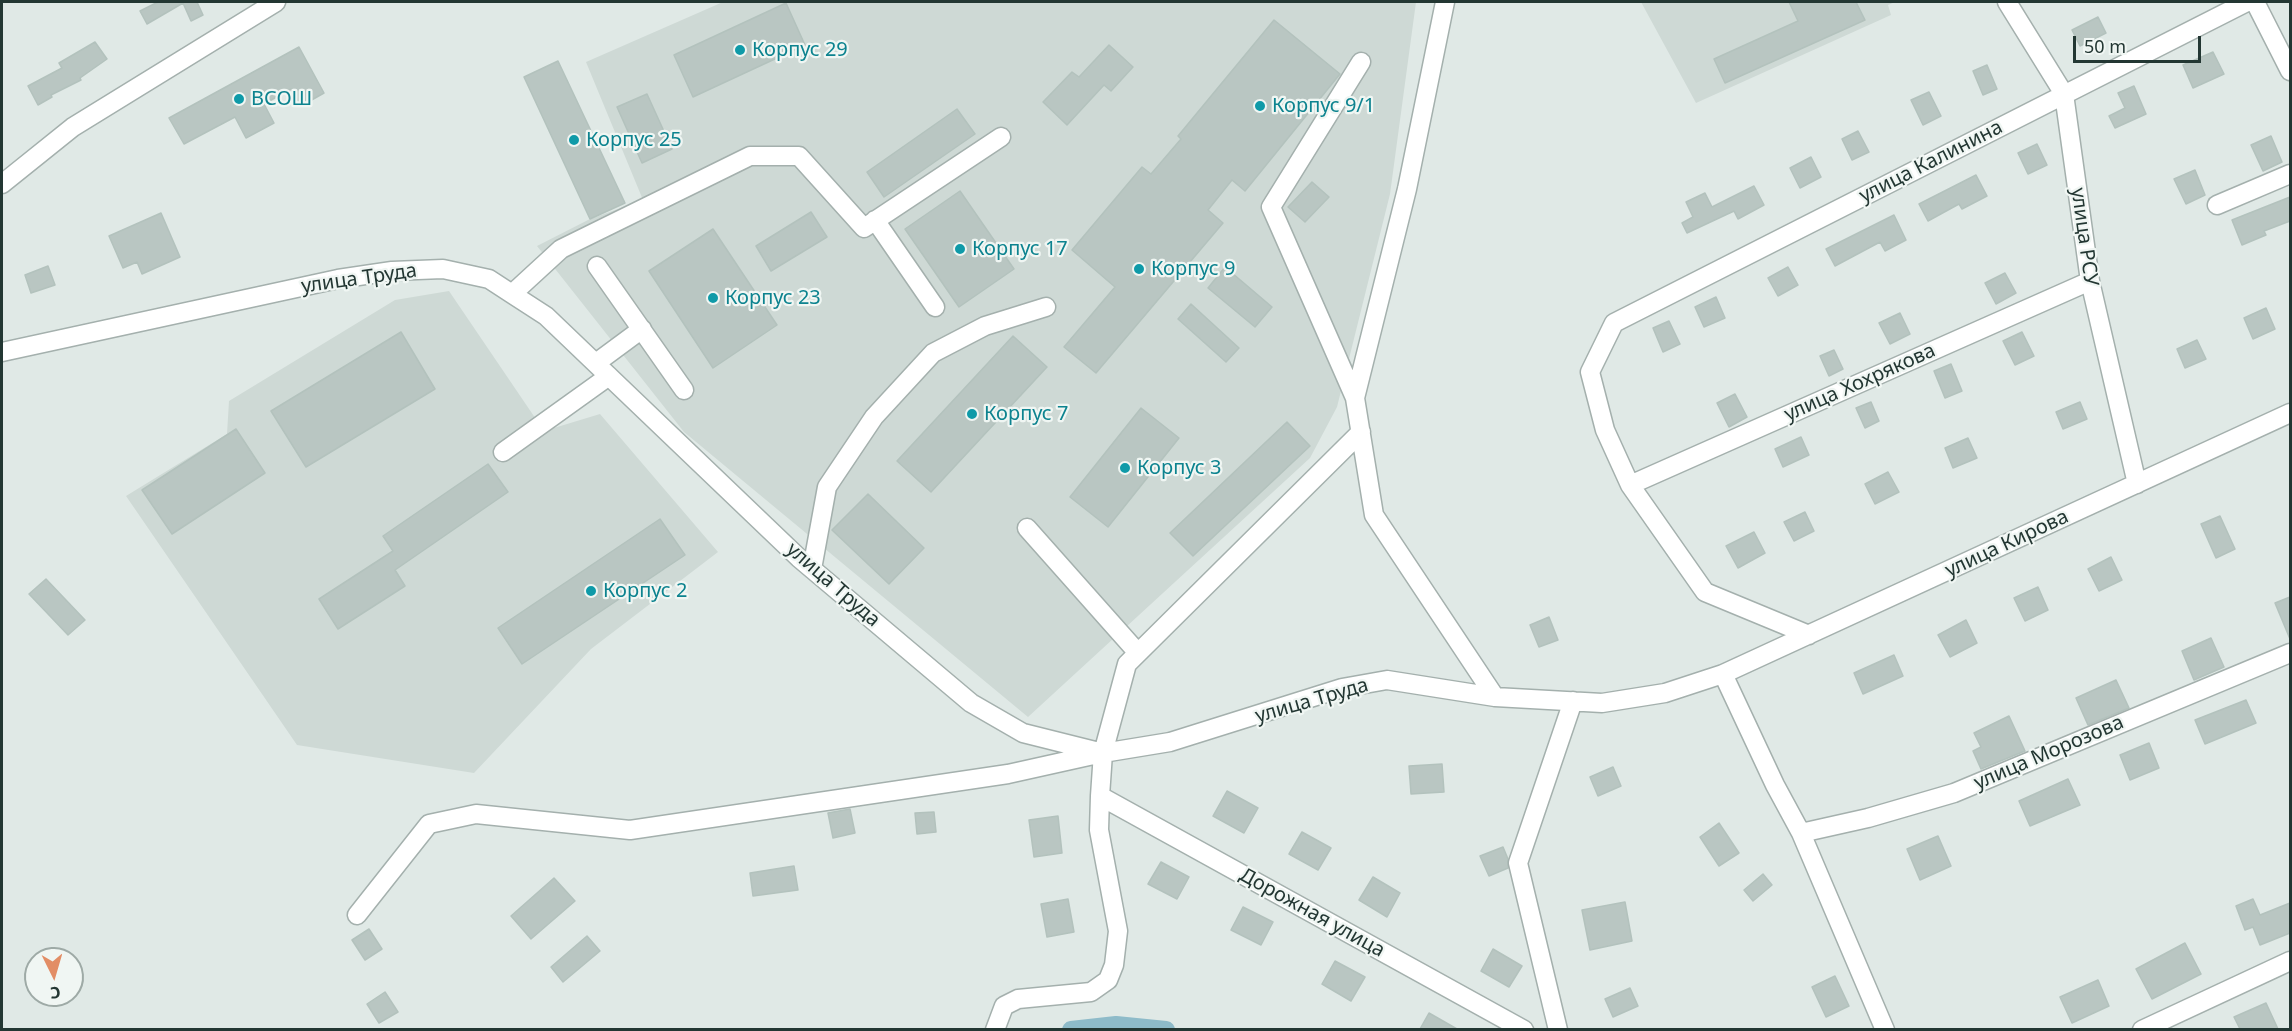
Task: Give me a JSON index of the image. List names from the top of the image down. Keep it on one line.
{"streets":{"street":["улица Калинина","улица РСУ","улица Труда","улица Хохрякова","улица Кирова","улица Морозова","Дорожная улица"]},"crossings":[["улица Калинина","улица РСУ"],["улица Калинина","улица Хохрякова"],["улица РСУ","улица Хохрякова"],["улица РСУ","улица Кирова"],["улица Труда","улица Кирова"]],"places":["Корпус 29","ВСОШ","Корпус 9/1","Корпус 25","Корпус 17","Корпус 9","Корпус 23","Корпус 7","Корпус 3","Корпус 2"],"scale_bar":"50 m","north":"bottom"}
